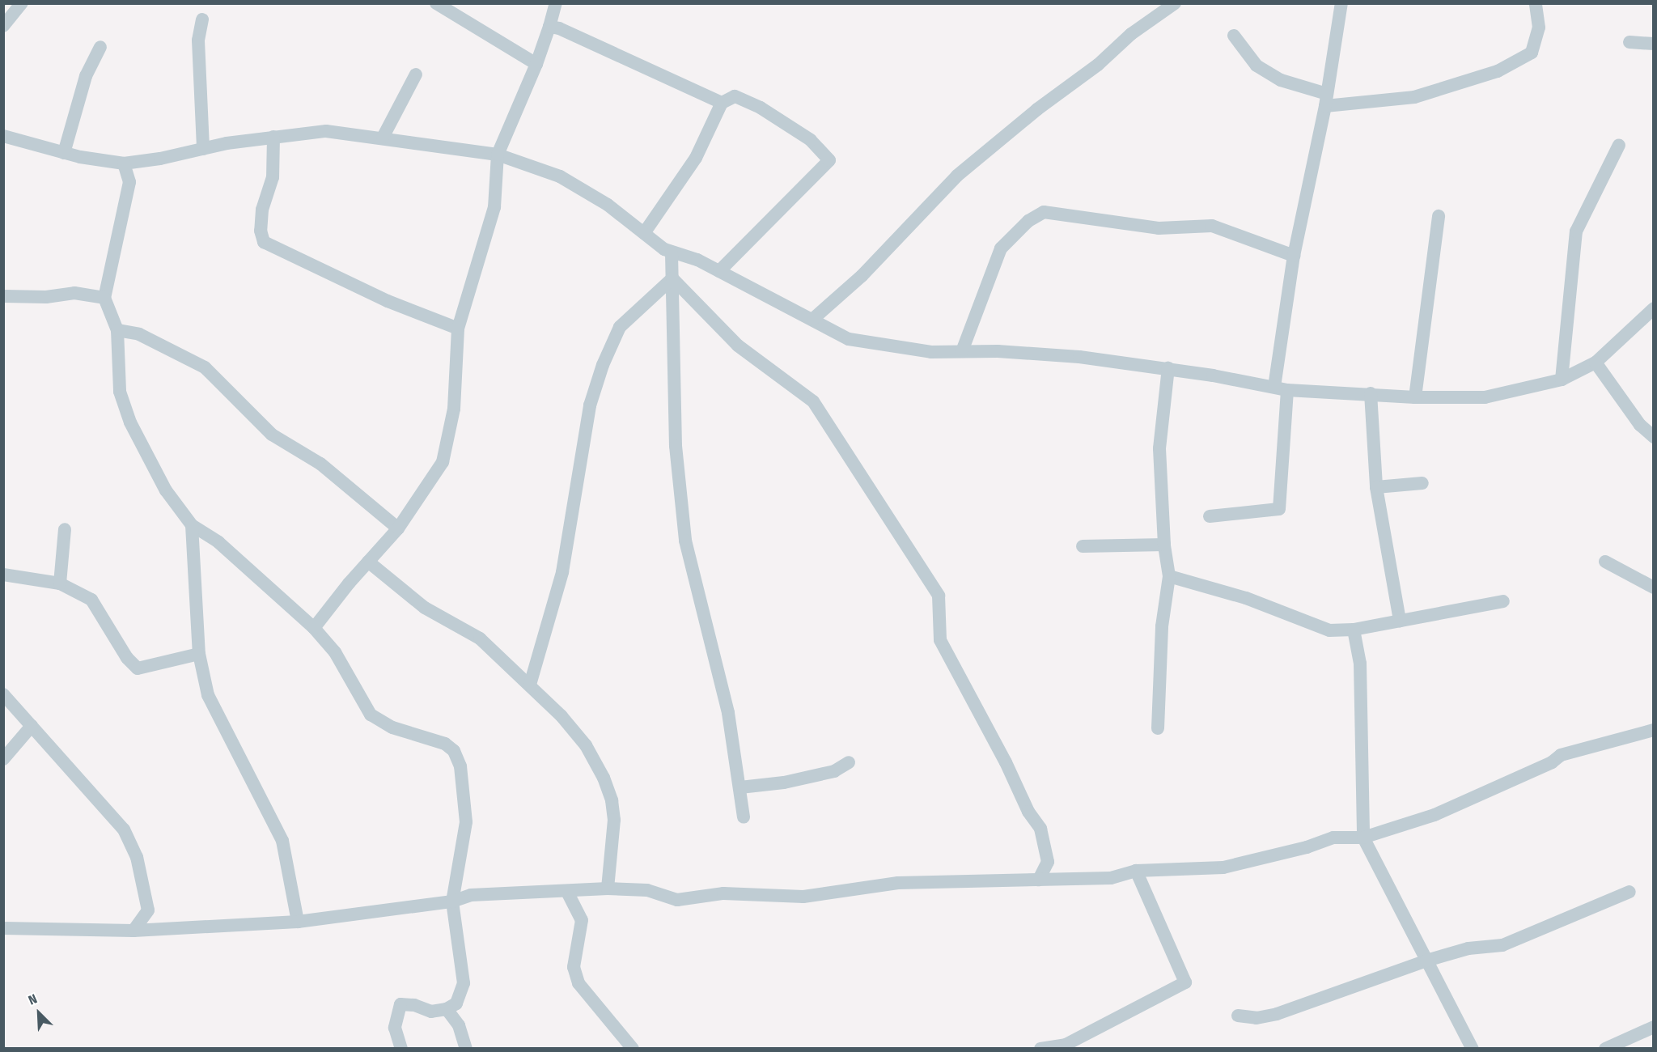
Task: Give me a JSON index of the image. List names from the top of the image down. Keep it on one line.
{"north":"top left"}
